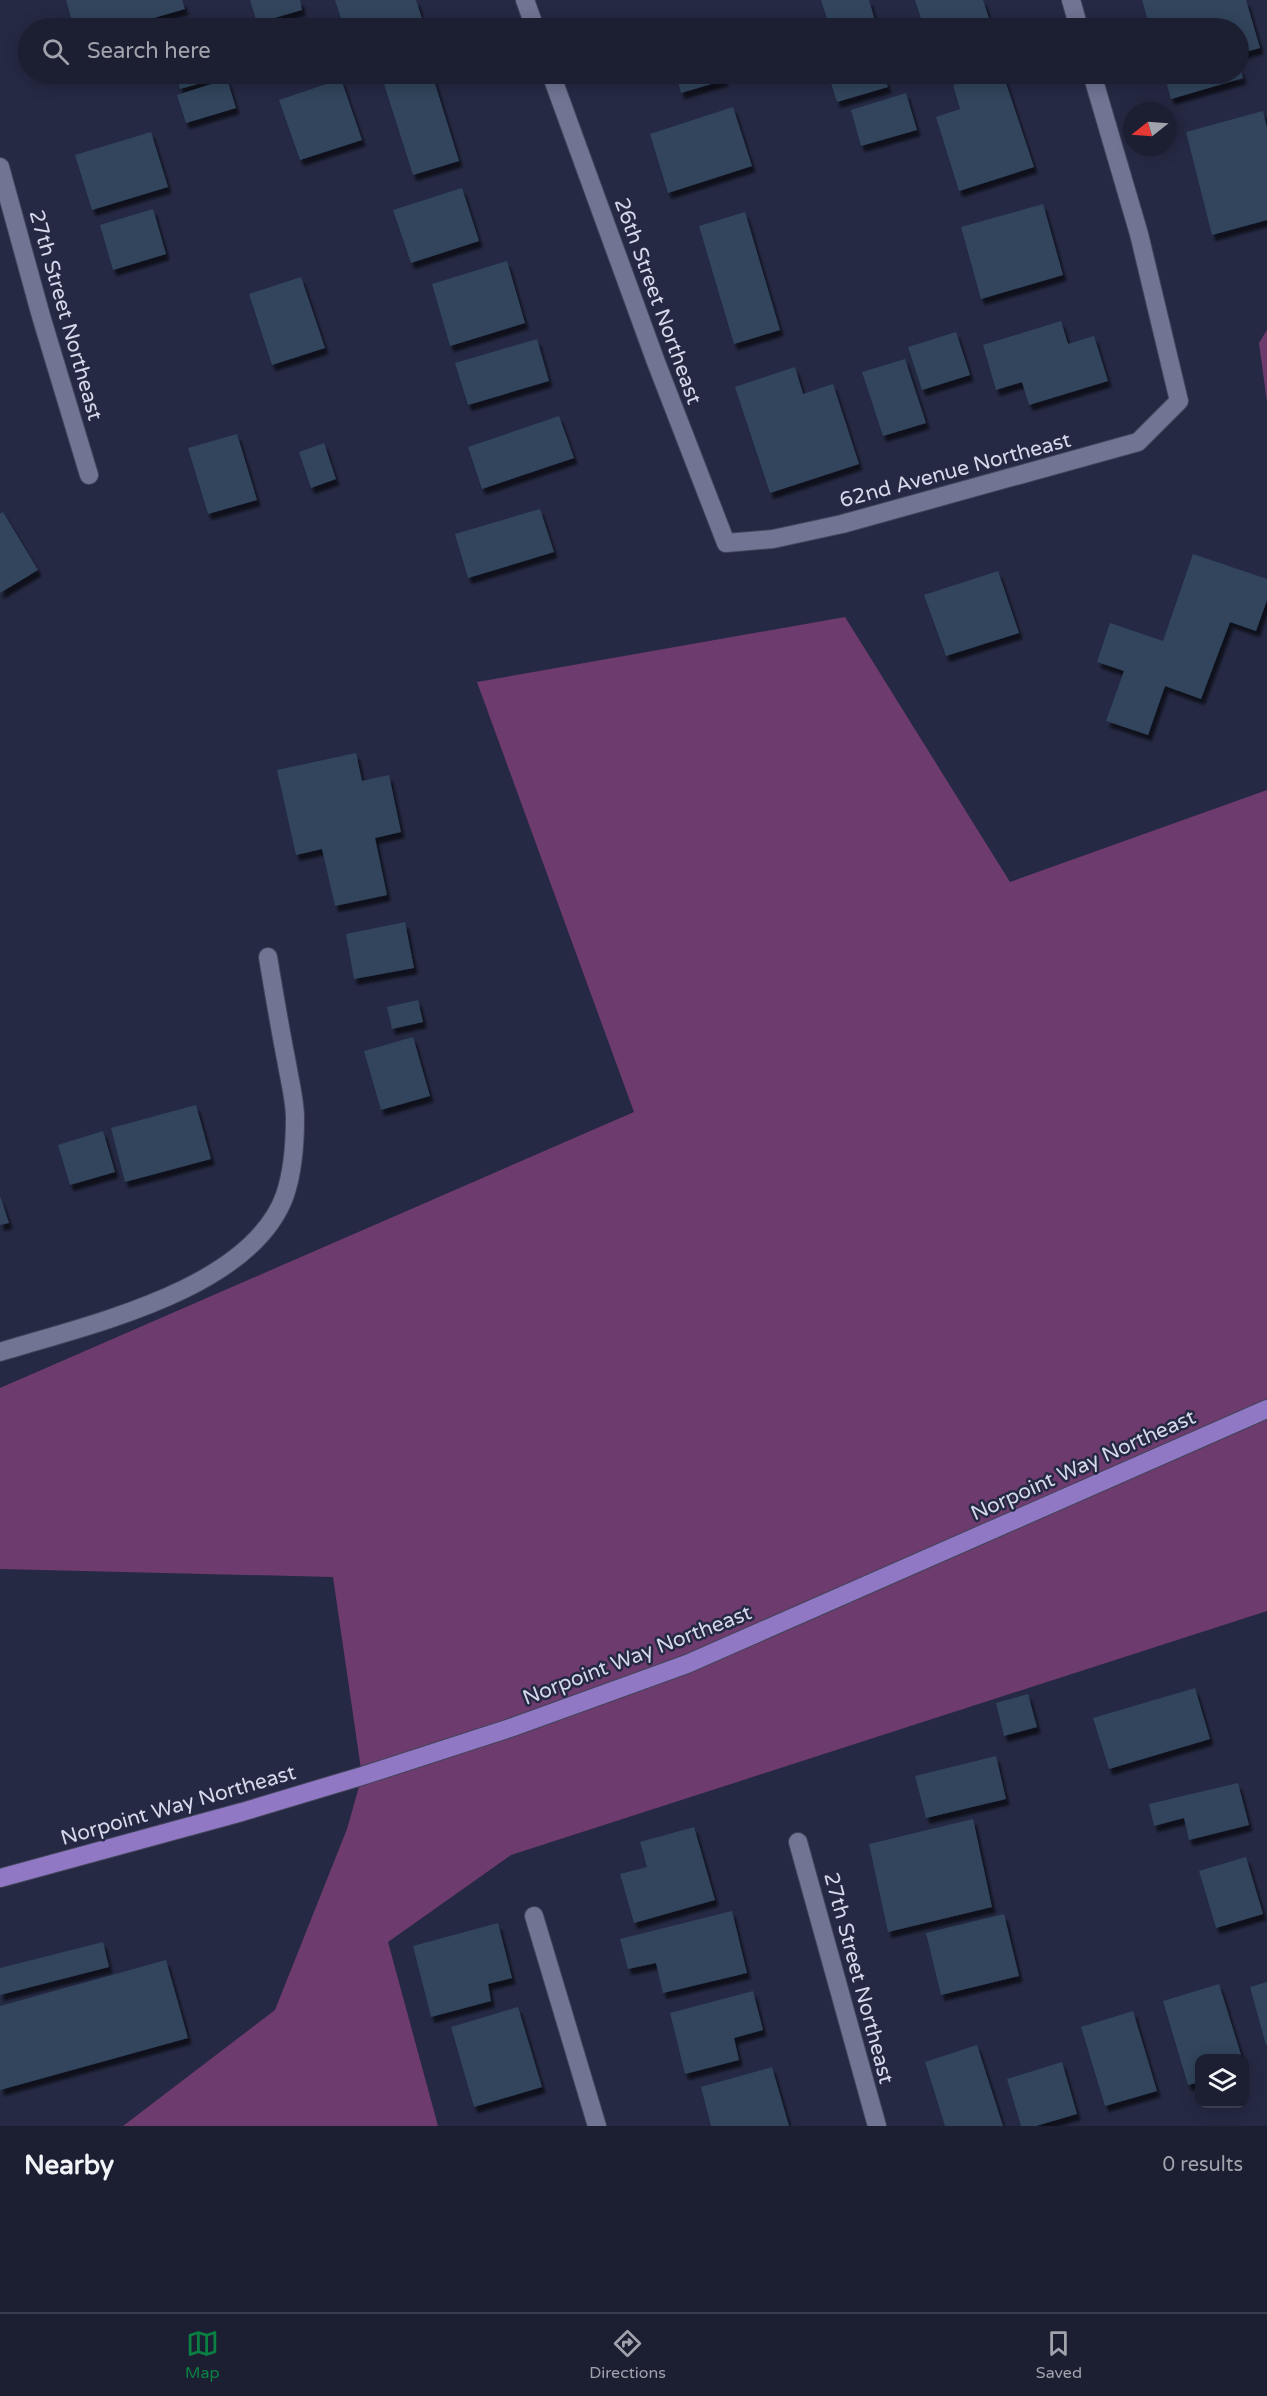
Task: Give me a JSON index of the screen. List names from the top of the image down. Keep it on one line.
{"streets":{"main road":["Norpoint Way Northeast"],"street":["26th Street Northeast","27th Street Northeast","62nd Avenue Northeast"]},"crossings":[["26th Street Northeast","62nd Avenue Northeast"]],"north":"left","page":{"search":"Search here","heading":["Nearby","0 results"],"nav":["Map","Directions","Saved"]}}
